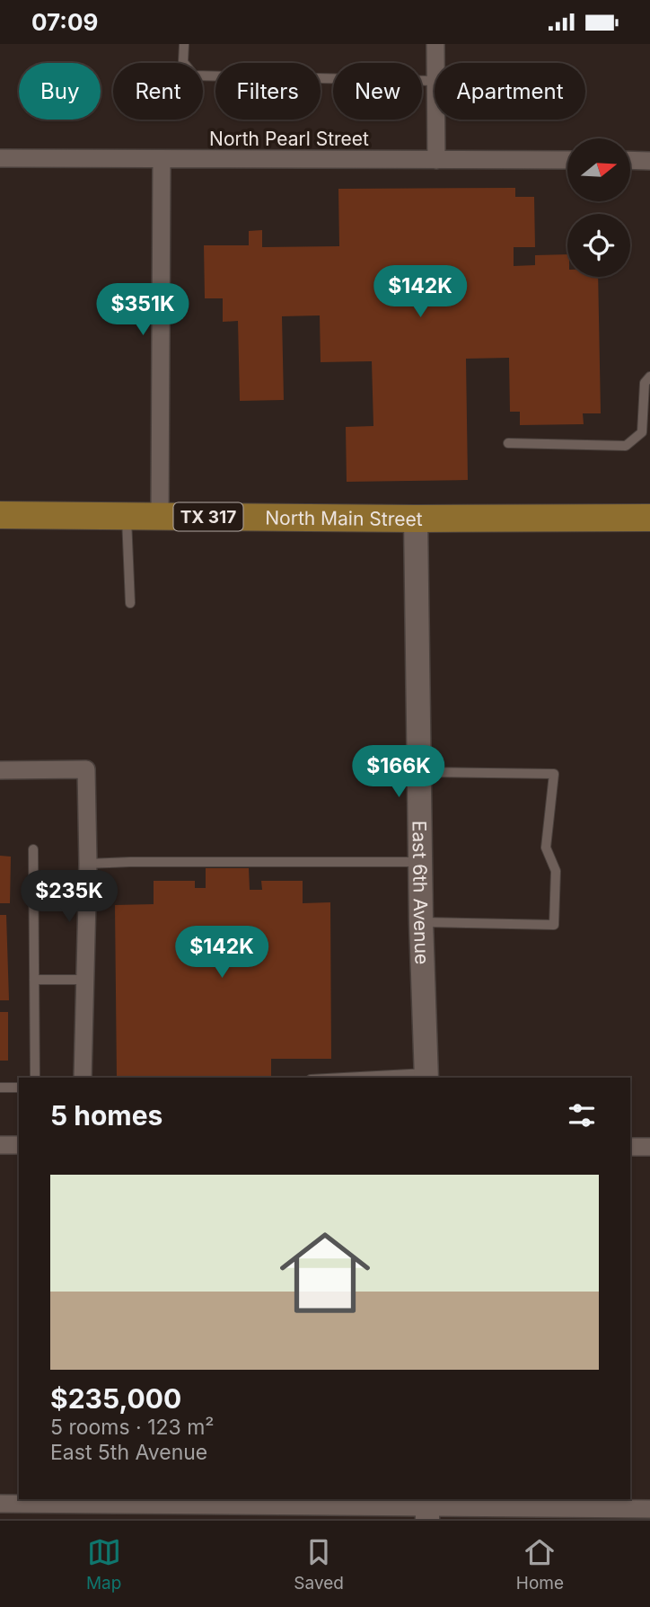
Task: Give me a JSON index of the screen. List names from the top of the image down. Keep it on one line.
{"streets":{"main road":["TX 317","North Main Street","East 6th Avenue"],"street":["North Pearl Street"]},"crossings":[["North Main Street","East 6th Avenue"]],"north":"right","page":{"status":"07:09","chip":["Buy","Rent","Filters","New","Apartment"],"price":["$142K","$351K","$166K","$235K","$142K"],"heading":"5 homes","list":[{"name":"$235,000","note":"5 rooms · 123 m² · East 5th Avenue"}],"tabs":["Map","Saved","Home"]}}
